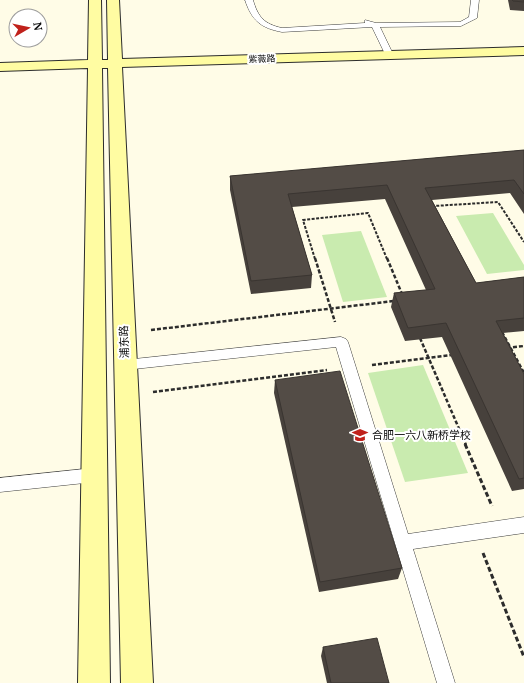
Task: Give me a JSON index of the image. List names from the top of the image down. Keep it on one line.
{"streets":{"street":["紫薇路","浦东路"]},"crossings":[["紫薇路","浦东路"]],"places":{"school or university":["合肥一六八新桥学校"]},"north":"right"}
